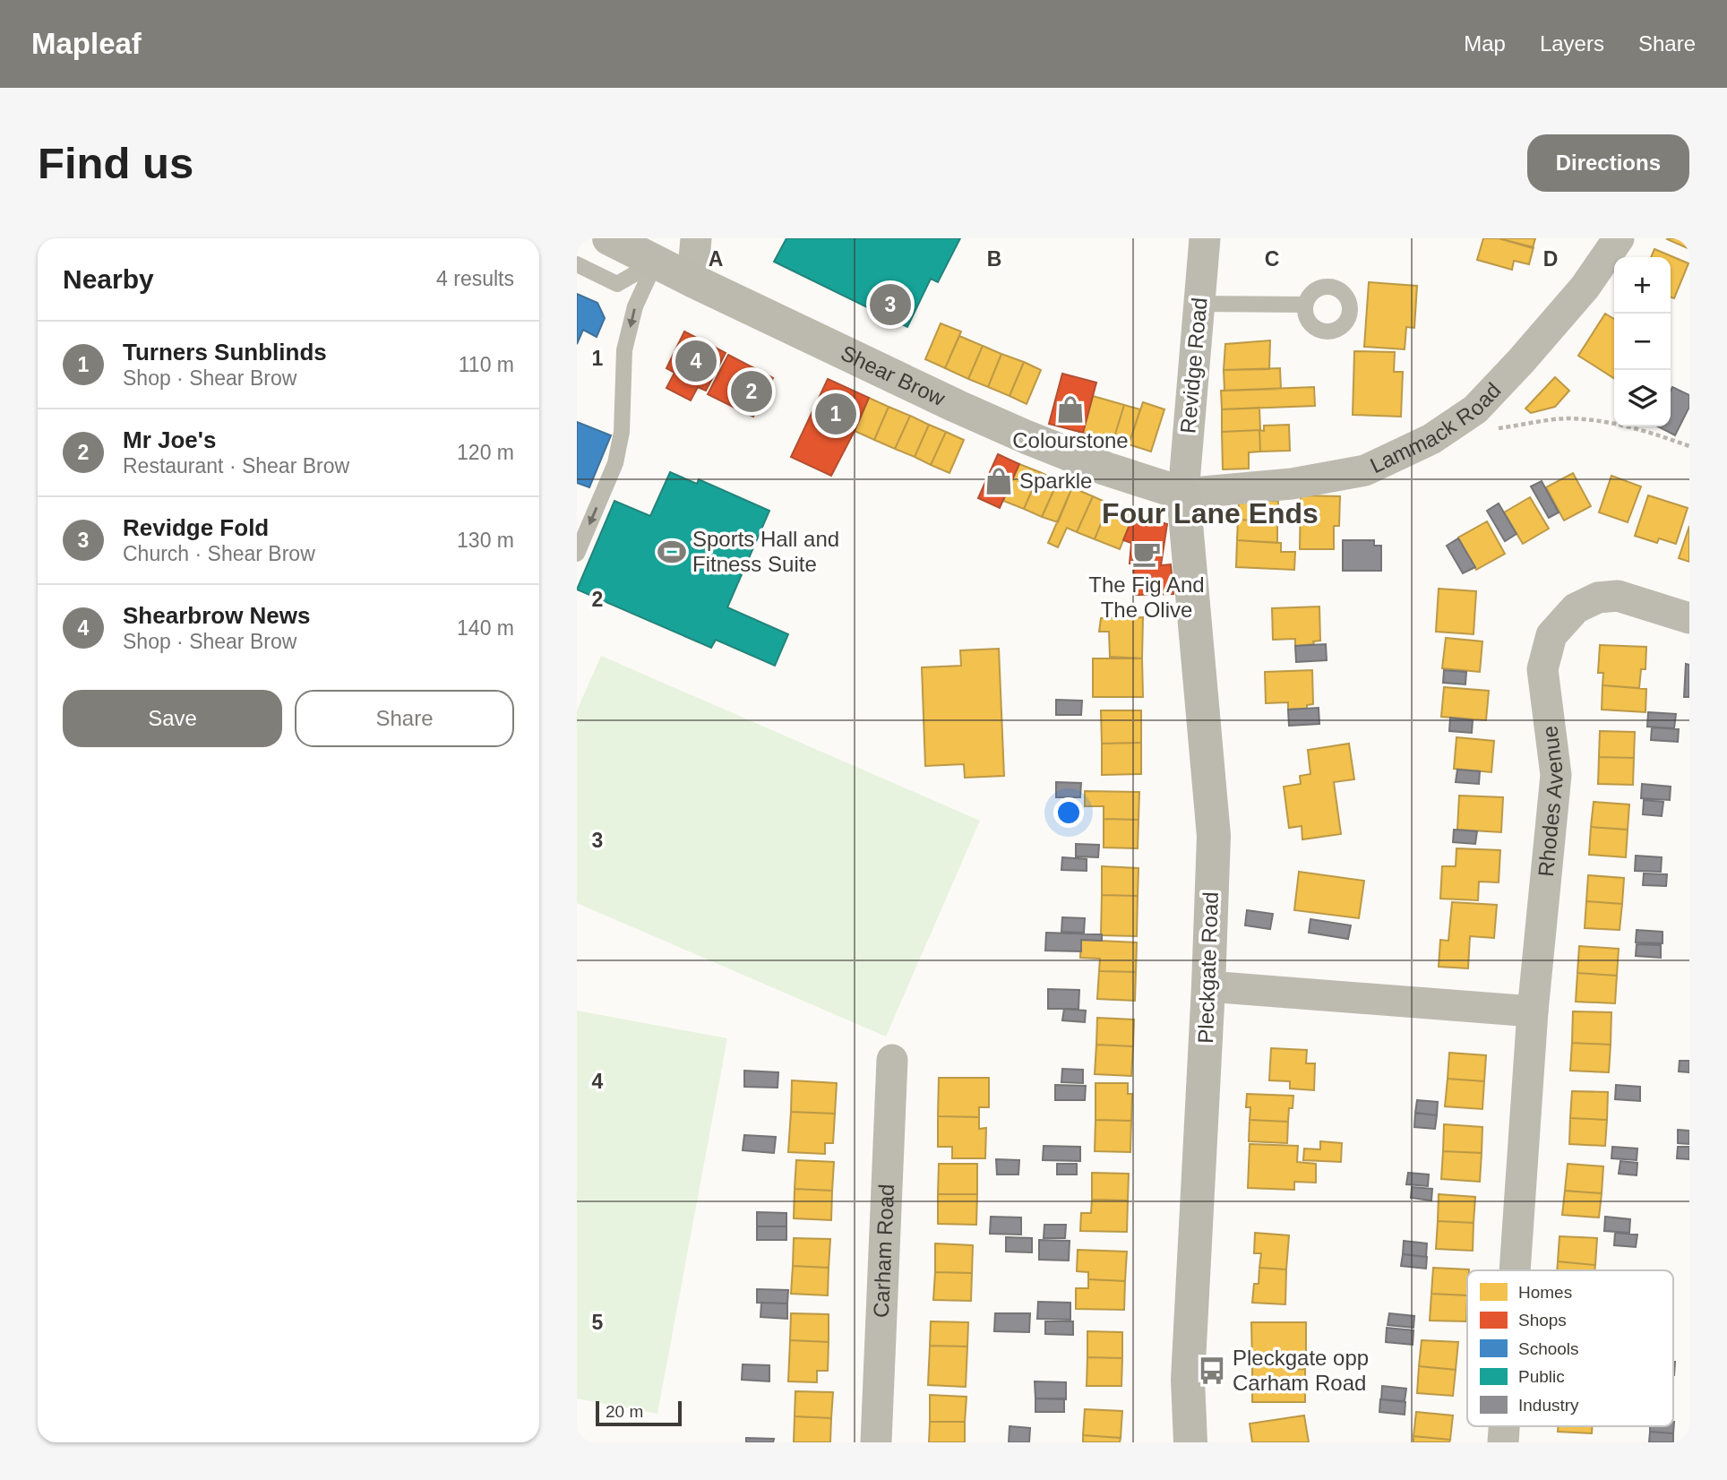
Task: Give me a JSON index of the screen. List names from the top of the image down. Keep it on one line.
{"streets":{"main road":["Shear Brow","Pleckgate Road"],"street":["Revidge Road","Lammack Road","Rhodes Avenue","Carham Road"]},"crossings":[["Revidge Road","Shear Brow"],["Revidge Road","Lammack Road"],["Revidge Road","Pleckgate Road"],["Shear Brow","Lammack Road"],["Shear Brow","Pleckgate Road"],["Lammack Road","Pleckgate Road"]],"districts":["Four Lane Ends"],"places":{"shop":["Colourstone","Sparkle"],"sports":["Sports Hall and Fitness Suite"],"cafe":["The Fig And The Olive"],"bus stop":["Pleckgate opp Carham Road"]},"legend":["Homes","Shops","Schools","Public","Industry"],"scale_bar":"20 m","page":{"header":"Mapleaf","nav":["Map","Layers","Share"],"buttons":["Directions",["Save","Share"]],"title":"Find us","heading":["Nearby","4 results"],"map_buttons":["+","−"],"pins":["3","4","2","1"],"list":[{"mark":"1","name":"Turners Sunblinds","note":"Shop · Shear Brow","value":"110 m"},{"mark":"2","name":"Mr Joe's","note":"Restaurant · Shear Brow","value":"120 m"},{"mark":"3","name":"Revidge Fold","note":"Church · Shear Brow","value":"130 m"},{"mark":"4","name":"Shearbrow News","note":"Shop · Shear Brow","value":"140 m"}],"scale":"20 m"},"grid":{"columns":["A","B","C","D"],"rows":["1","2","3","4","5"]}}
